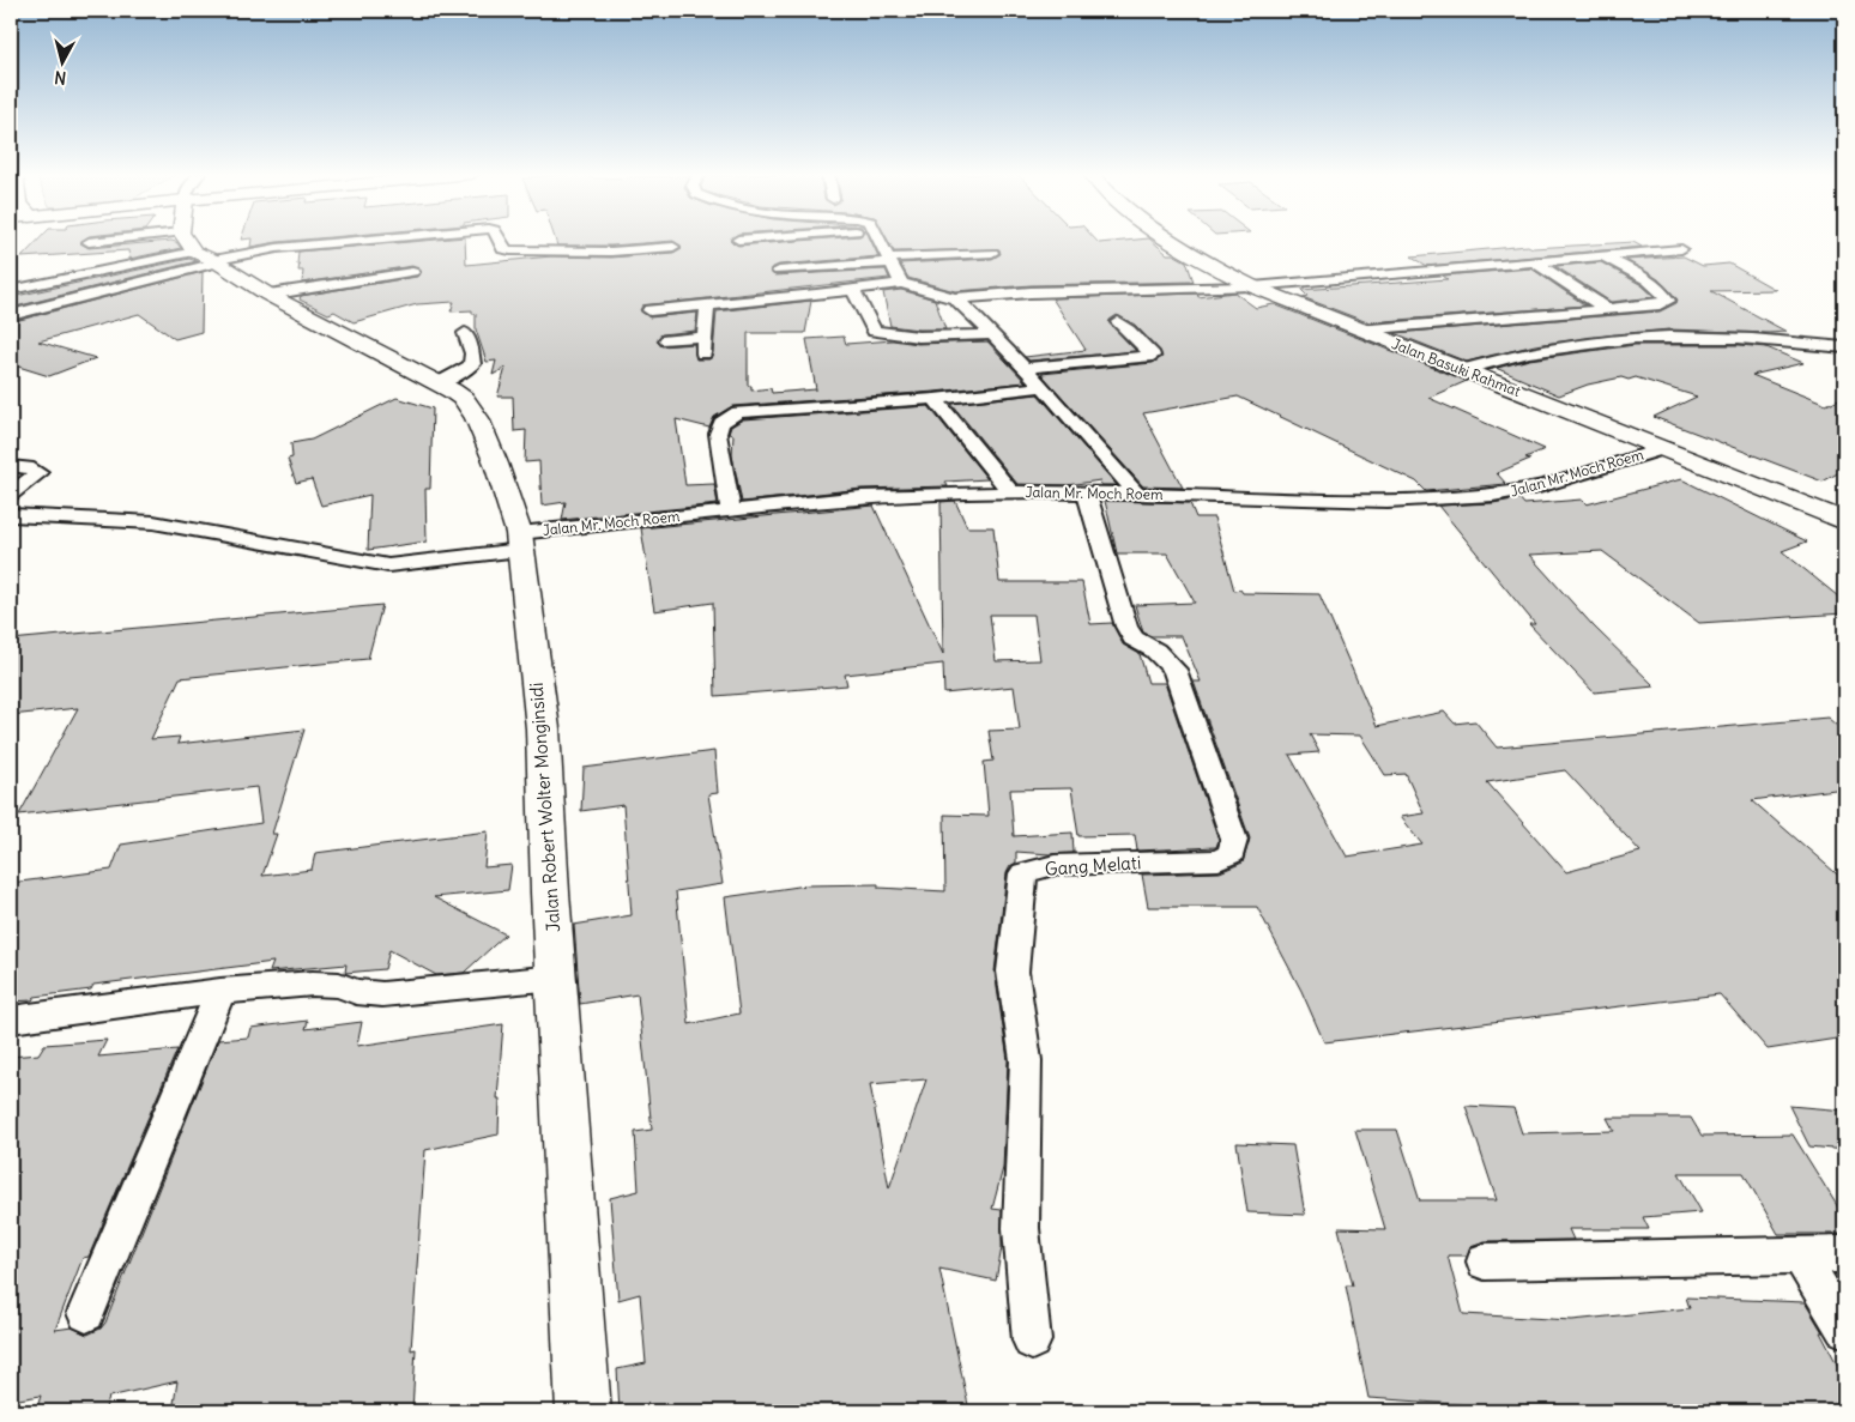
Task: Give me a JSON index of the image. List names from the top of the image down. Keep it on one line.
{"streets":{"main road":["Jalan Basuki Rahmat","Jalan Robert Wolter Monginsidi"],"street":["Jalan Mr. Moch Roem","Gang Melati"]},"crossings":[["Jalan Basuki Rahmat","Jalan Mr. Moch Roem"],["Jalan Mr. Moch Roem","Jalan Robert Wolter Monginsidi"],["Jalan Mr. Moch Roem","Gang Melati"]],"north":"bottom"}
